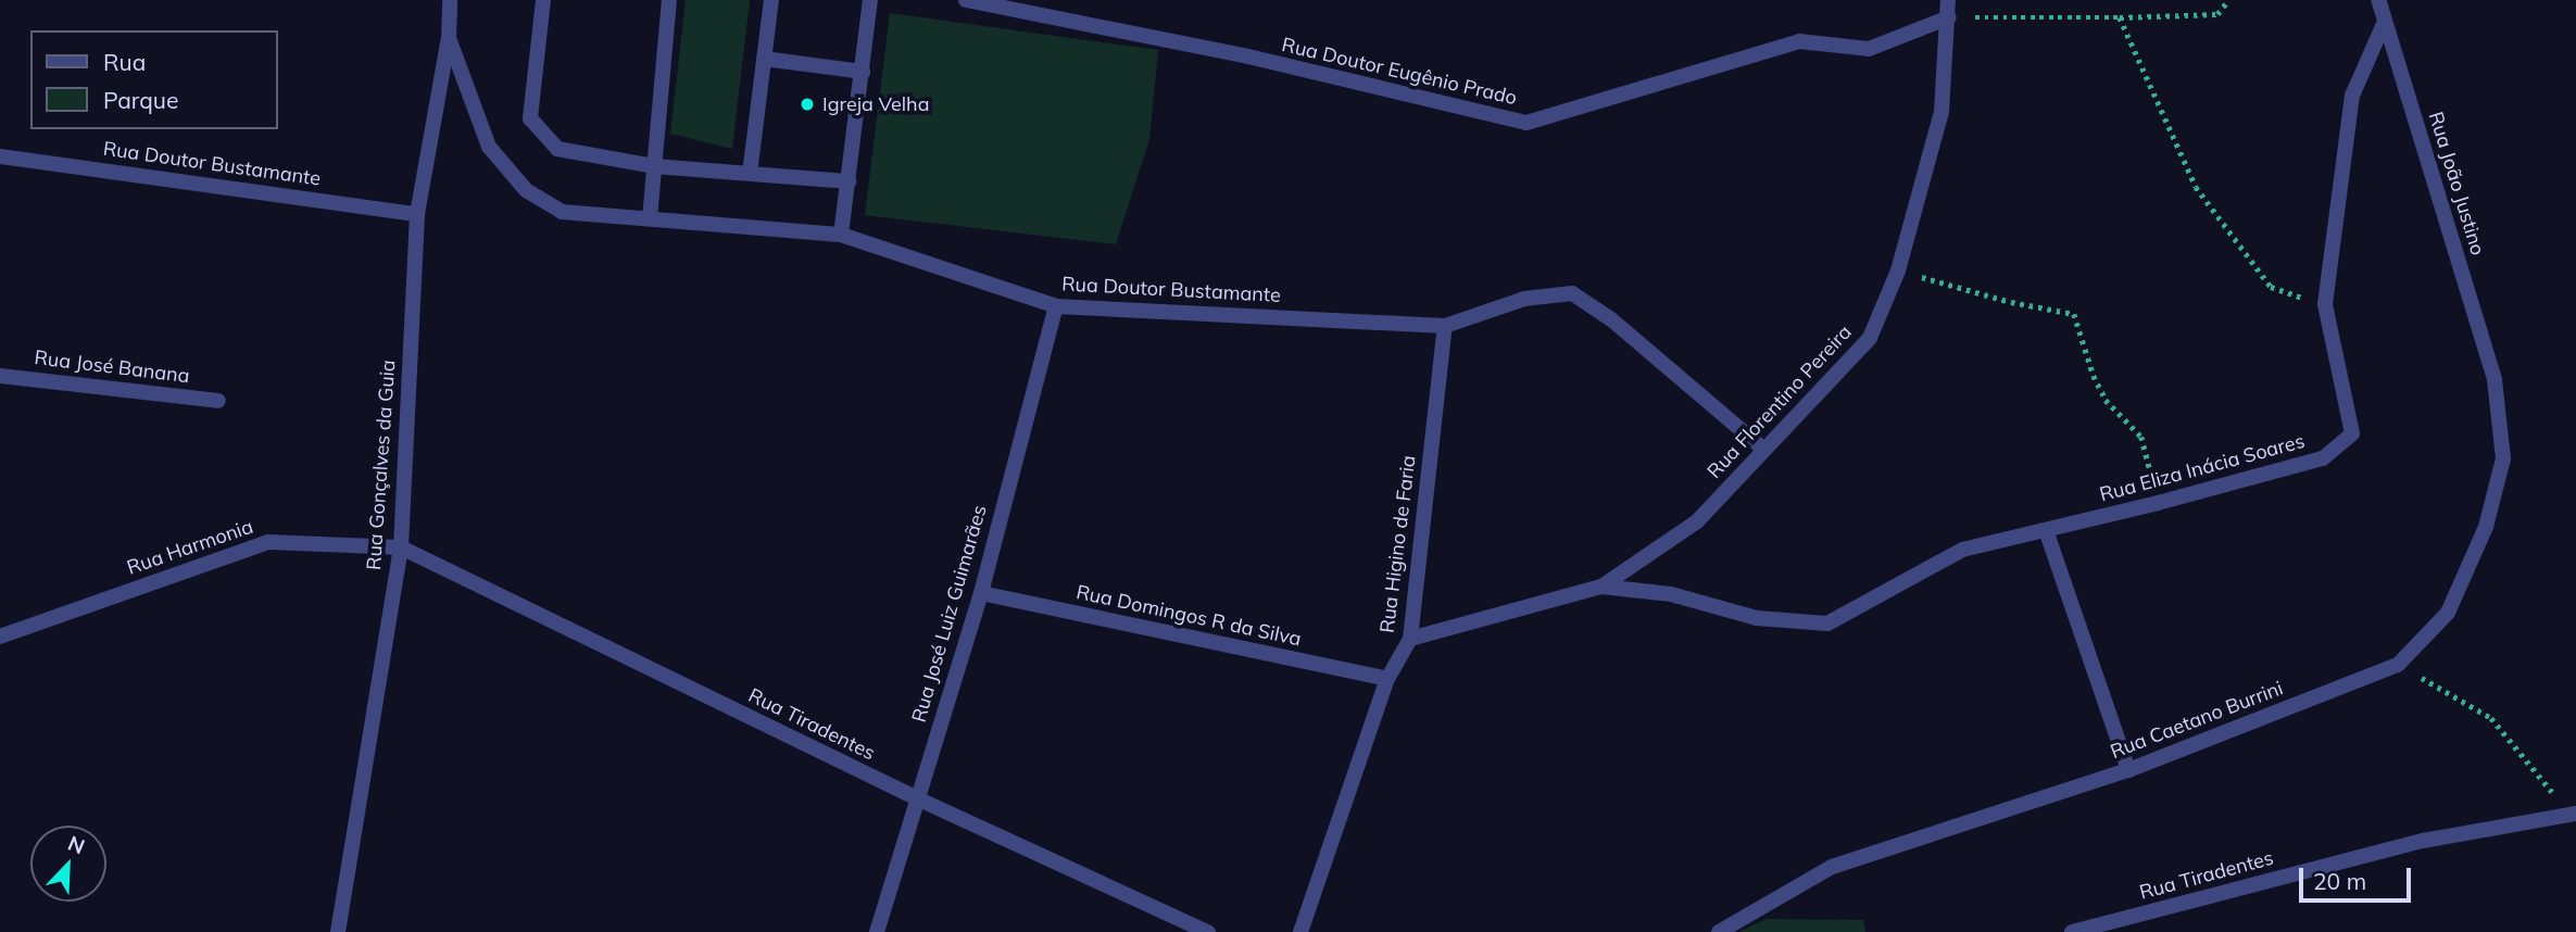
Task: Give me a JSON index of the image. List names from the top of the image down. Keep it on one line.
{"streets":{"street":["Rua Doutor Eugênio Prado","Rua Doutor Bustamante","Rua João Justino","Rua José Banana","Rua Florentino Pereira","Rua Gonçalves da Guia","Rua Eliza Inácia Soares","Rua Higino de Faria","Rua Harmonia","Rua José Luiz Guimarães","Rua Domingos R da Silva","Rua Caetano Burrini","Rua Tiradentes"]},"crossings":[["Rua Doutor Eugênio Prado","Rua Florentino Pereira"],["Rua Doutor Bustamante","Rua Florentino Pereira"],["Rua Doutor Bustamante","Rua Gonçalves da Guia"],["Rua Doutor Bustamante","Rua Higino de Faria"],["Rua Doutor Bustamante","Rua José Luiz Guimarães"],["Rua João Justino","Rua Eliza Inácia Soares"],["Rua João Justino","Rua Caetano Burrini"],["Rua Florentino Pereira","Rua Eliza Inácia Soares"],["Rua Florentino Pereira","Rua Higino de Faria"],["Rua Gonçalves da Guia","Rua Harmonia"],["Rua Gonçalves da Guia","Rua Tiradentes"],["Rua Higino de Faria","Rua Domingos R da Silva"],["Rua Harmonia","Rua Tiradentes"],["Rua José Luiz Guimarães","Rua Domingos R da Silva"],["Rua José Luiz Guimarães","Rua Tiradentes"]],"places":["Igreja Velha"],"legend":["Rua","Parque"],"scale_bar":"20 m","north":"top right"}
